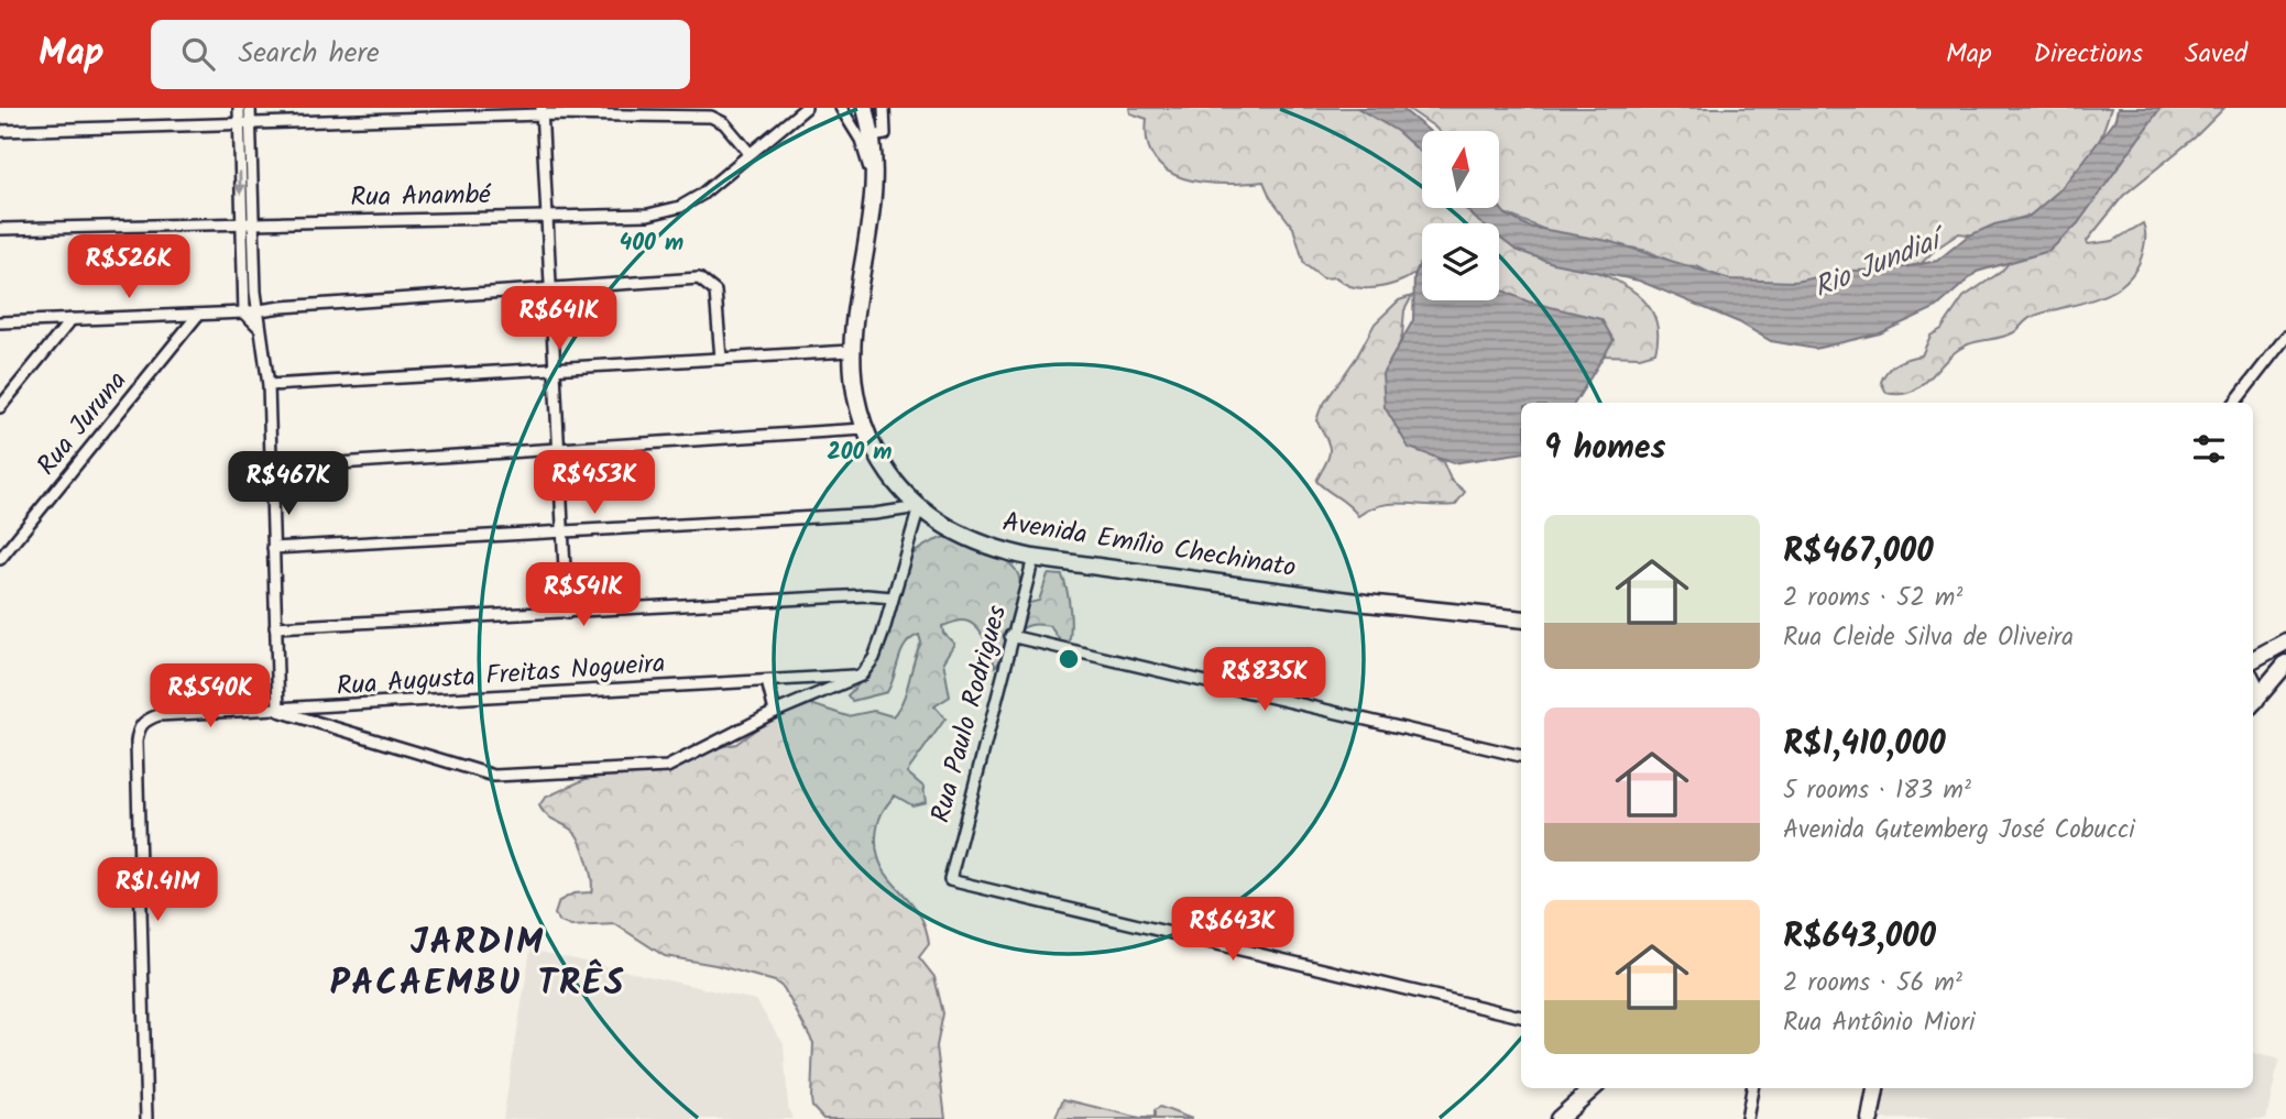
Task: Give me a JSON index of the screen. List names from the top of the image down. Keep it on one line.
{"streets":{"main road":["Avenida Emílio Chechinato"],"street":["Rua Anambé","Rua Juruna","Rua Augusta Freitas Nogueira","Rua Paulo Rodrigues"]},"crossings":[["Avenida Emílio Chechinato","Rua Paulo Rodrigues"]],"districts":["JARDIM PACAEMBU TRÊS"],"water":["Rio Jundiaí"],"north":"top","page":{"header":"Map","search":"Search here","nav":["Map","Directions","Saved"],"price":["R$526K","R$641K","R$453K","R$467K","R$541K","R$835K","R$540K","R$1.41M","R$643K"],"heading":"9 homes","list":[{"name":"R$467,000","note":"2 rooms · 52 m² · Rua Cleide Silva de Oliveira"},{"name":"R$1,410,000","note":"5 rooms · 183 m² · Avenida Gutemberg José Cobucci"},{"name":"R$643,000","note":"2 rooms · 56 m² · Rua Antônio Miori"}]},"rings":["400 m","200 m"]}
